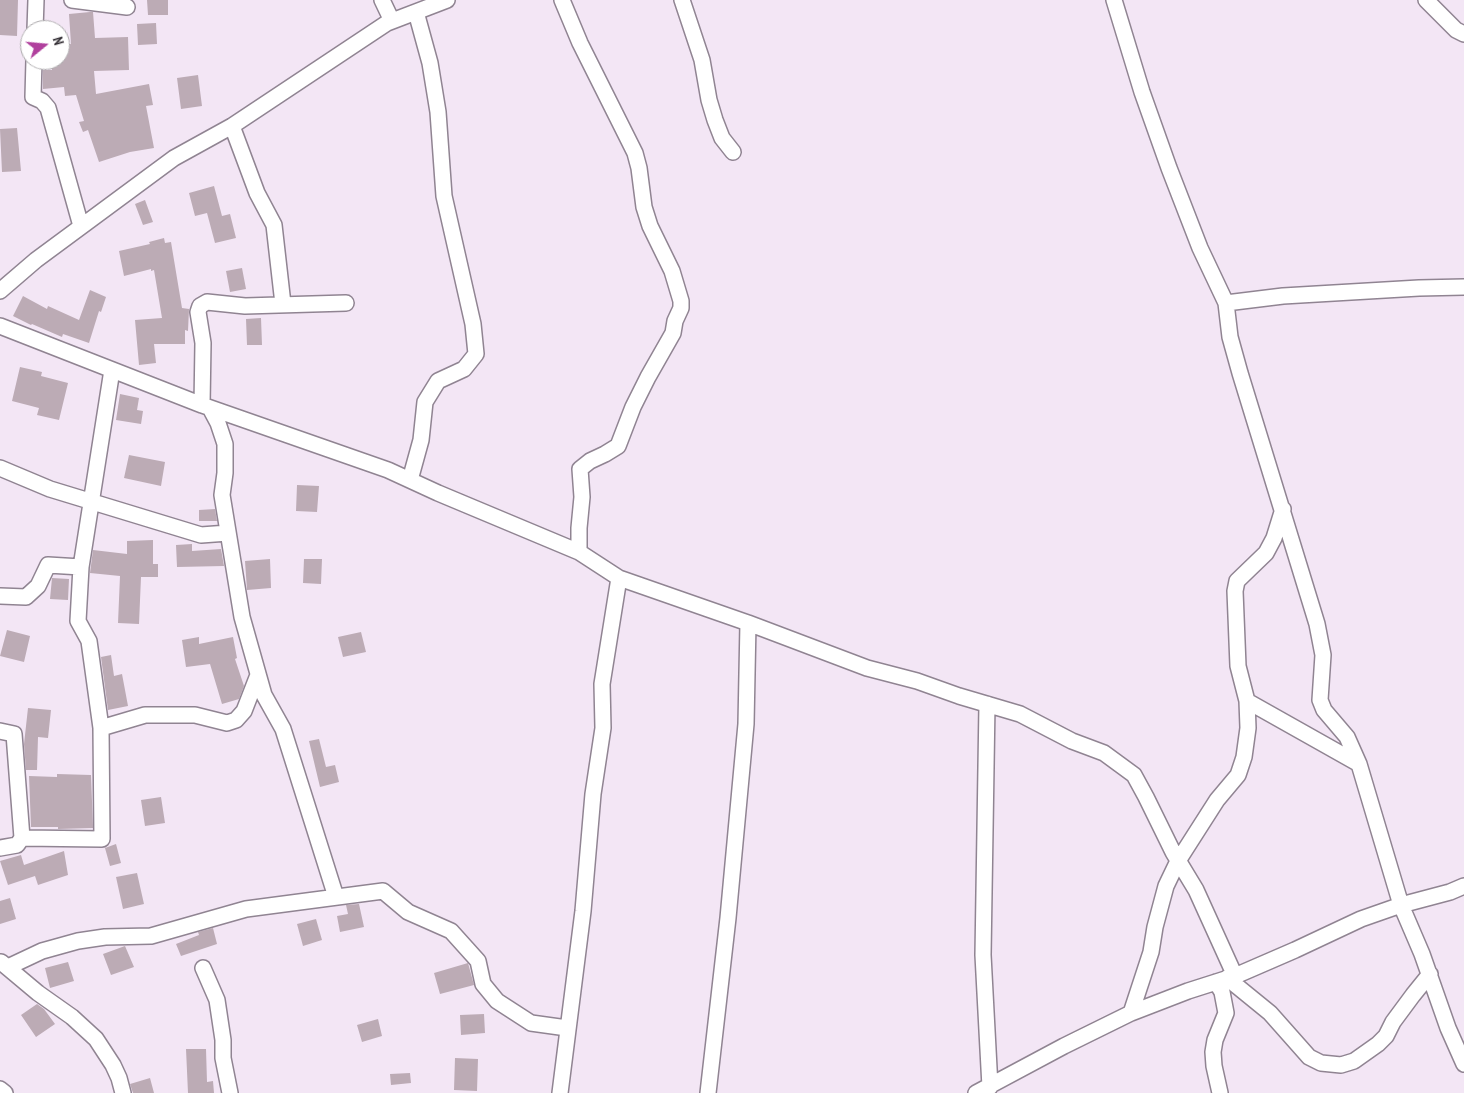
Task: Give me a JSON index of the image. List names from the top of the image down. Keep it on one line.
{"north":"right"}
